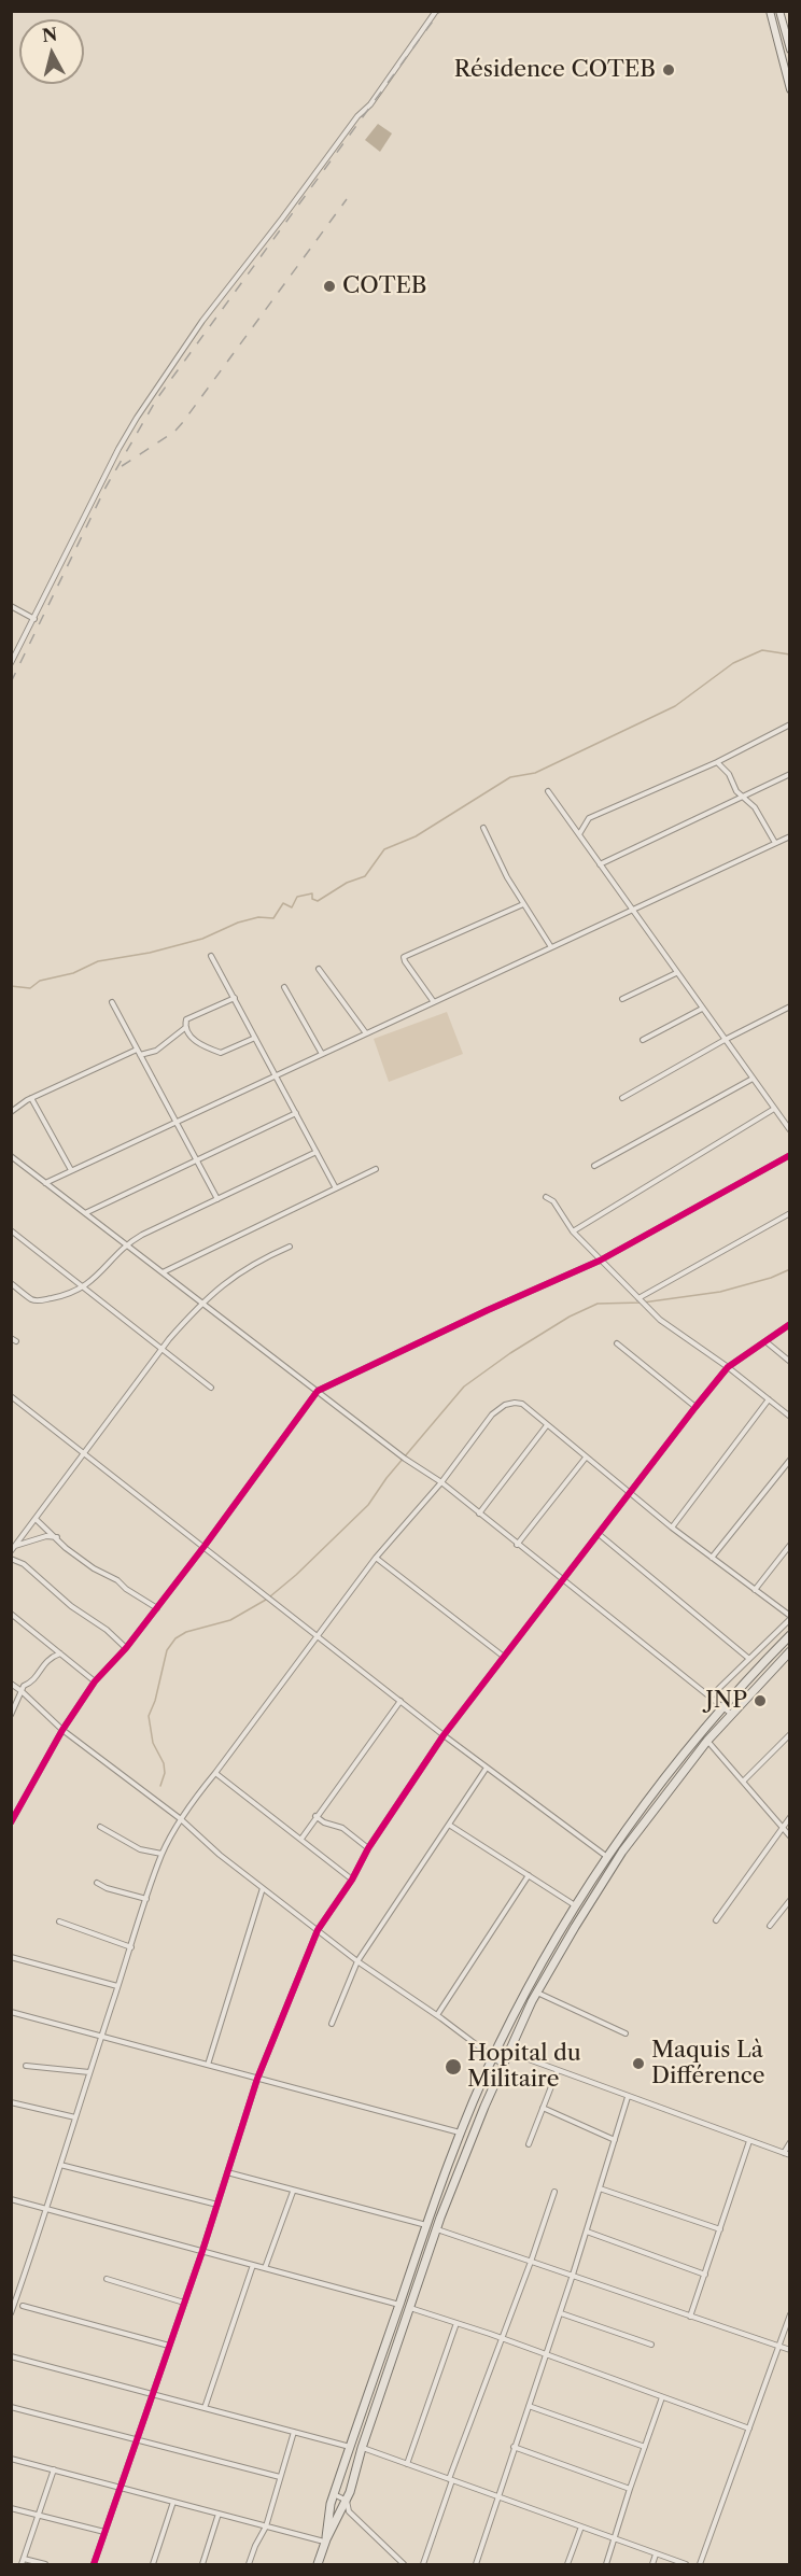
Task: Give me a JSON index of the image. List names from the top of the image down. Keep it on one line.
{"places":["Résidence COTEB","COTEB","JNP","Maquis Là Différence","Hopital du Militaire"],"north":"top"}
